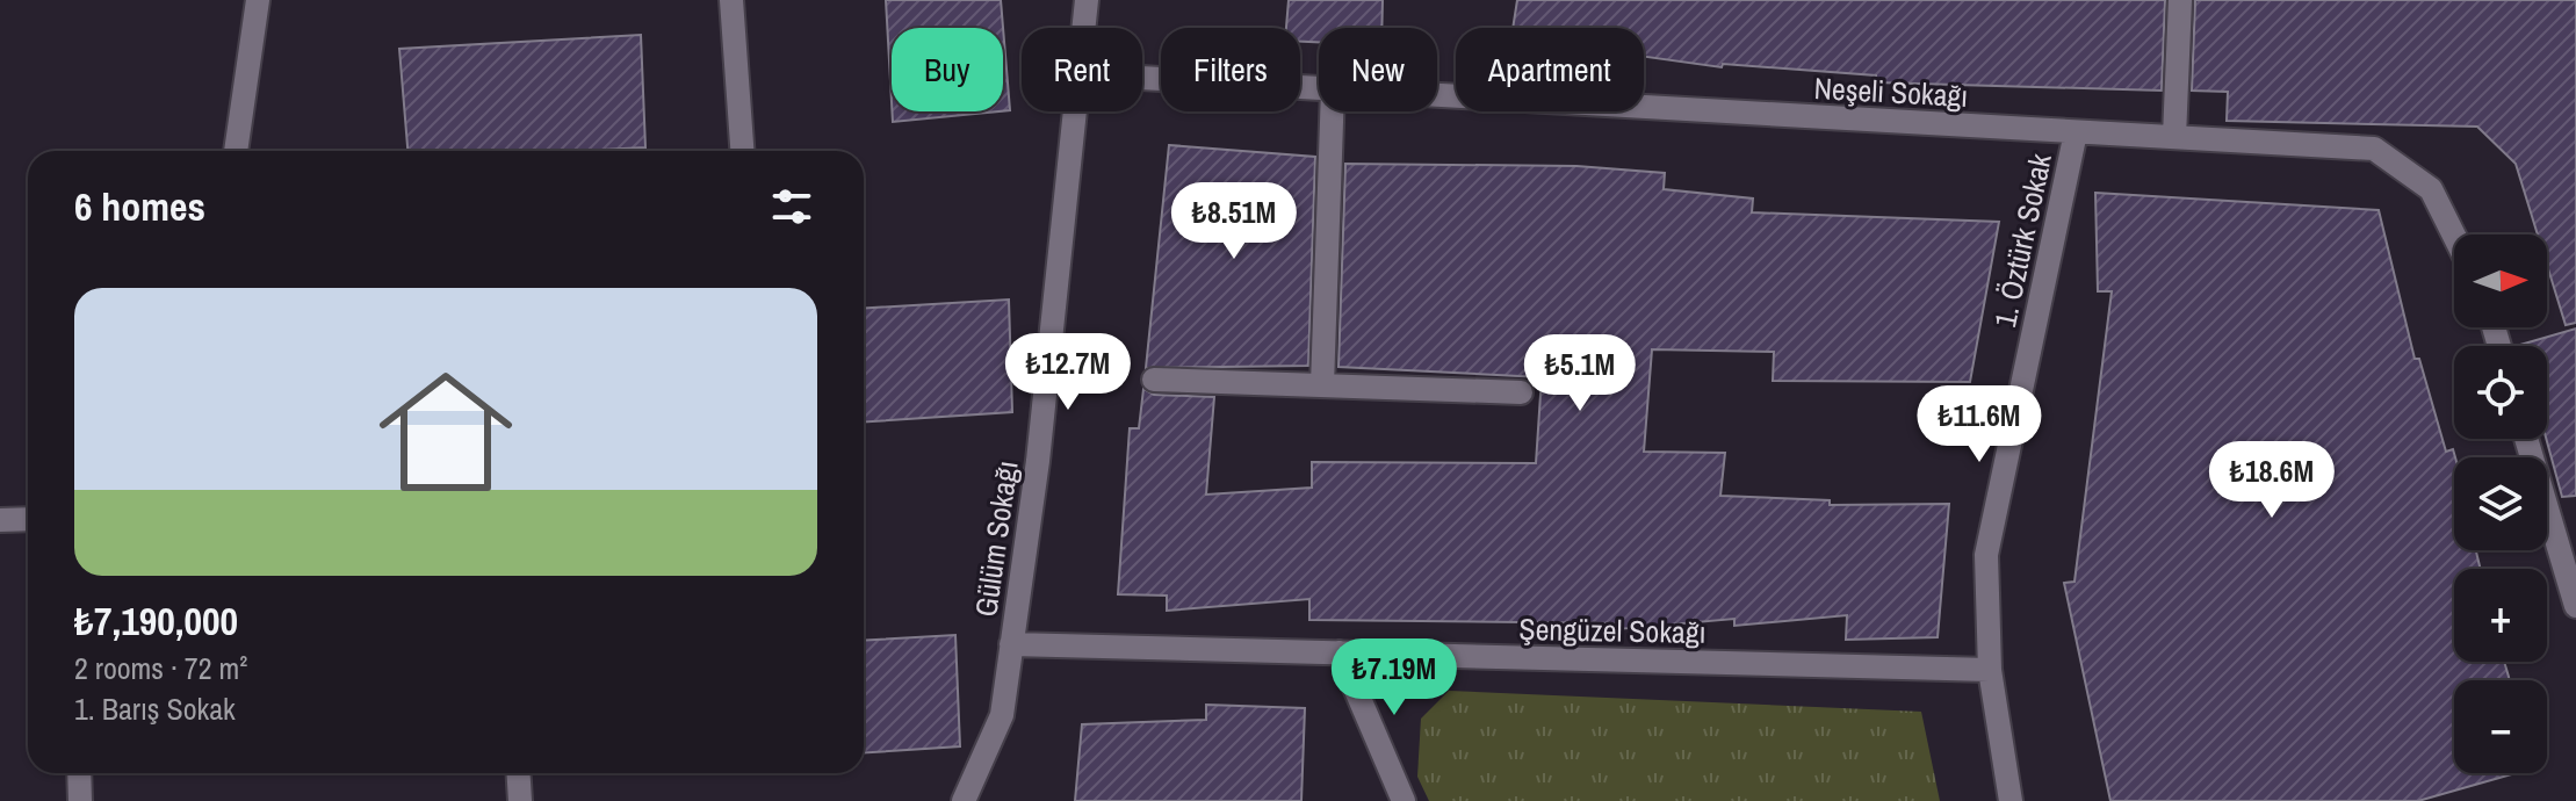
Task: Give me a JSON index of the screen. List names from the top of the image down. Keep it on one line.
{"streets":{"street":["Neşeli Sokağı","1. Öztürk Sokak","Gülüm Sokağı","Şengüzel Sokağı"]},"crossings":[["Neşeli Sokağı","1. Öztürk Sokak"],["1. Öztürk Sokak","Şengüzel Sokağı"],["Gülüm Sokağı","Şengüzel Sokağı"]],"north":"right","page":{"chip":["Buy","Rent","Filters","New","Apartment"],"heading":"6 homes","price":["₺8.51M","₺12.7M","₺5.1M","₺11.6M","₺18.6M","₺7.19M"],"map_buttons":["+","−"],"list":[{"name":"₺7,190,000","note":"2 rooms · 72 m² · 1. Barış Sokak"}]}}
